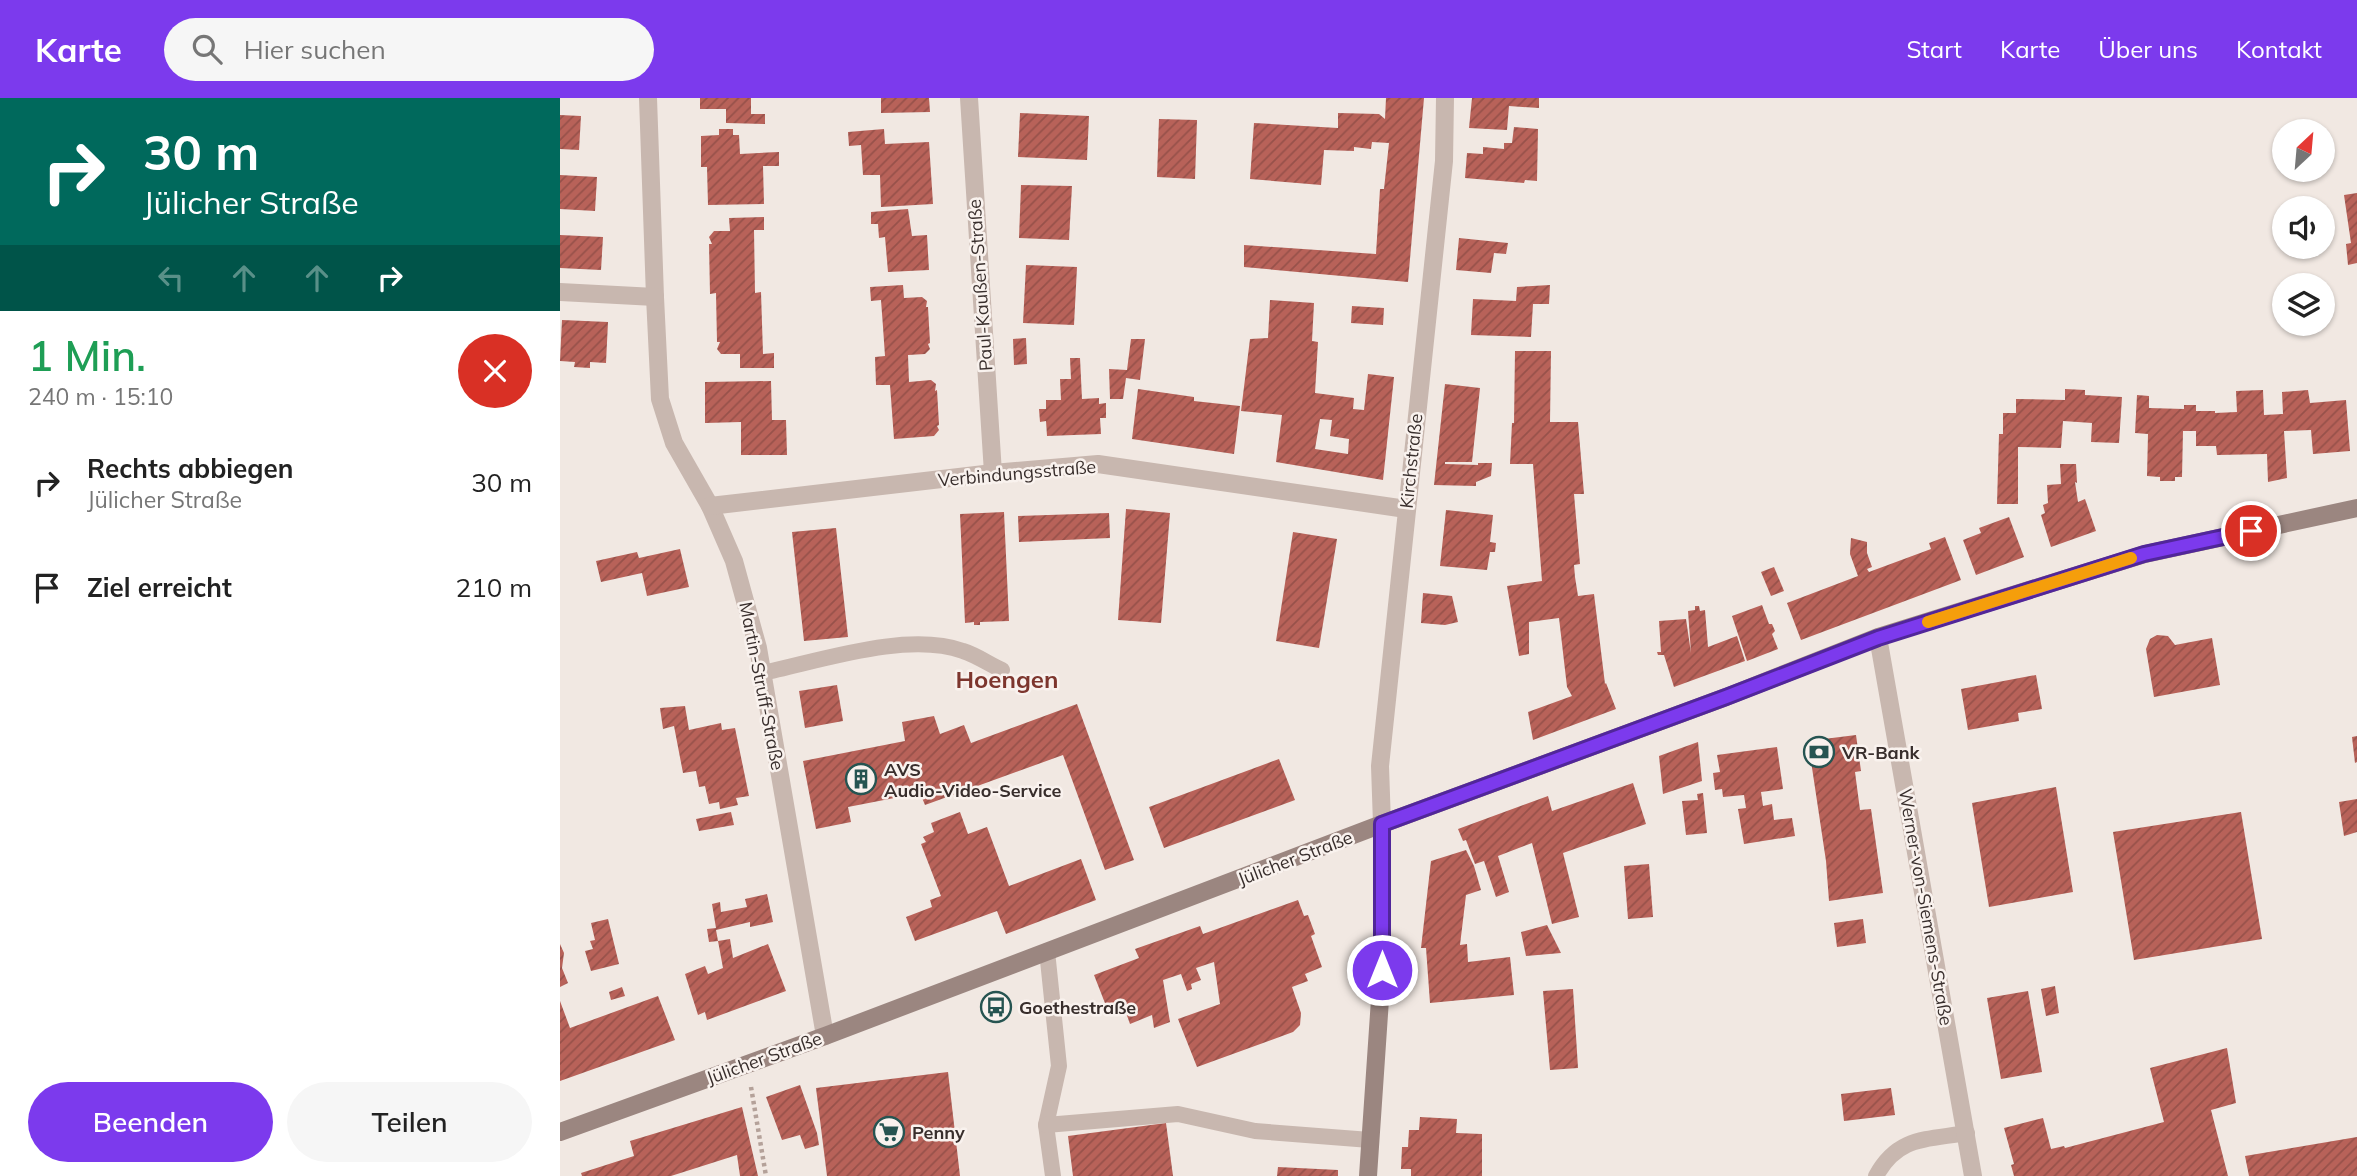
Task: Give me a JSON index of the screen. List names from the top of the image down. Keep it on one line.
{"streets":{"main road":["Jülicher Straße"],"street":["Paul-Kaußen-Straße","Kirchstraße","Verbindungsstraße","Martin-Struff-Straße","Werner-von-Siemens-Straße"]},"crossings":[["Paul-Kaußen-Straße","Verbindungsstraße"],["Kirchstraße","Verbindungsstraße"],["Kirchstraße","Jülicher Straße"],["Verbindungsstraße","Martin-Struff-Straße"],["Martin-Struff-Straße","Jülicher Straße"],["Jülicher Straße","Werner-von-Siemens-Straße"]],"districts":["Hoengen"],"places":{"bank":["VR-Bank"],"building":["AVS Audio-Video-Service"],"bus stop":["Goethestraße"],"supermarket":["Penny"]},"north":"top right","page":{"header":"Karte","search":"Hier suchen","nav":["Start","Karte","Über uns","Kontakt"],"turn":["30 m","Jülicher Straße"],"heading":["1 Min.","240 m · 15:10"],"list":[{"name":"Rechts abbiegen","note":"Jülicher Straße","value":"30 m"},{"name":"Ziel erreicht","value":"210 m"}],"buttons":["Beenden","Teilen"]}}
